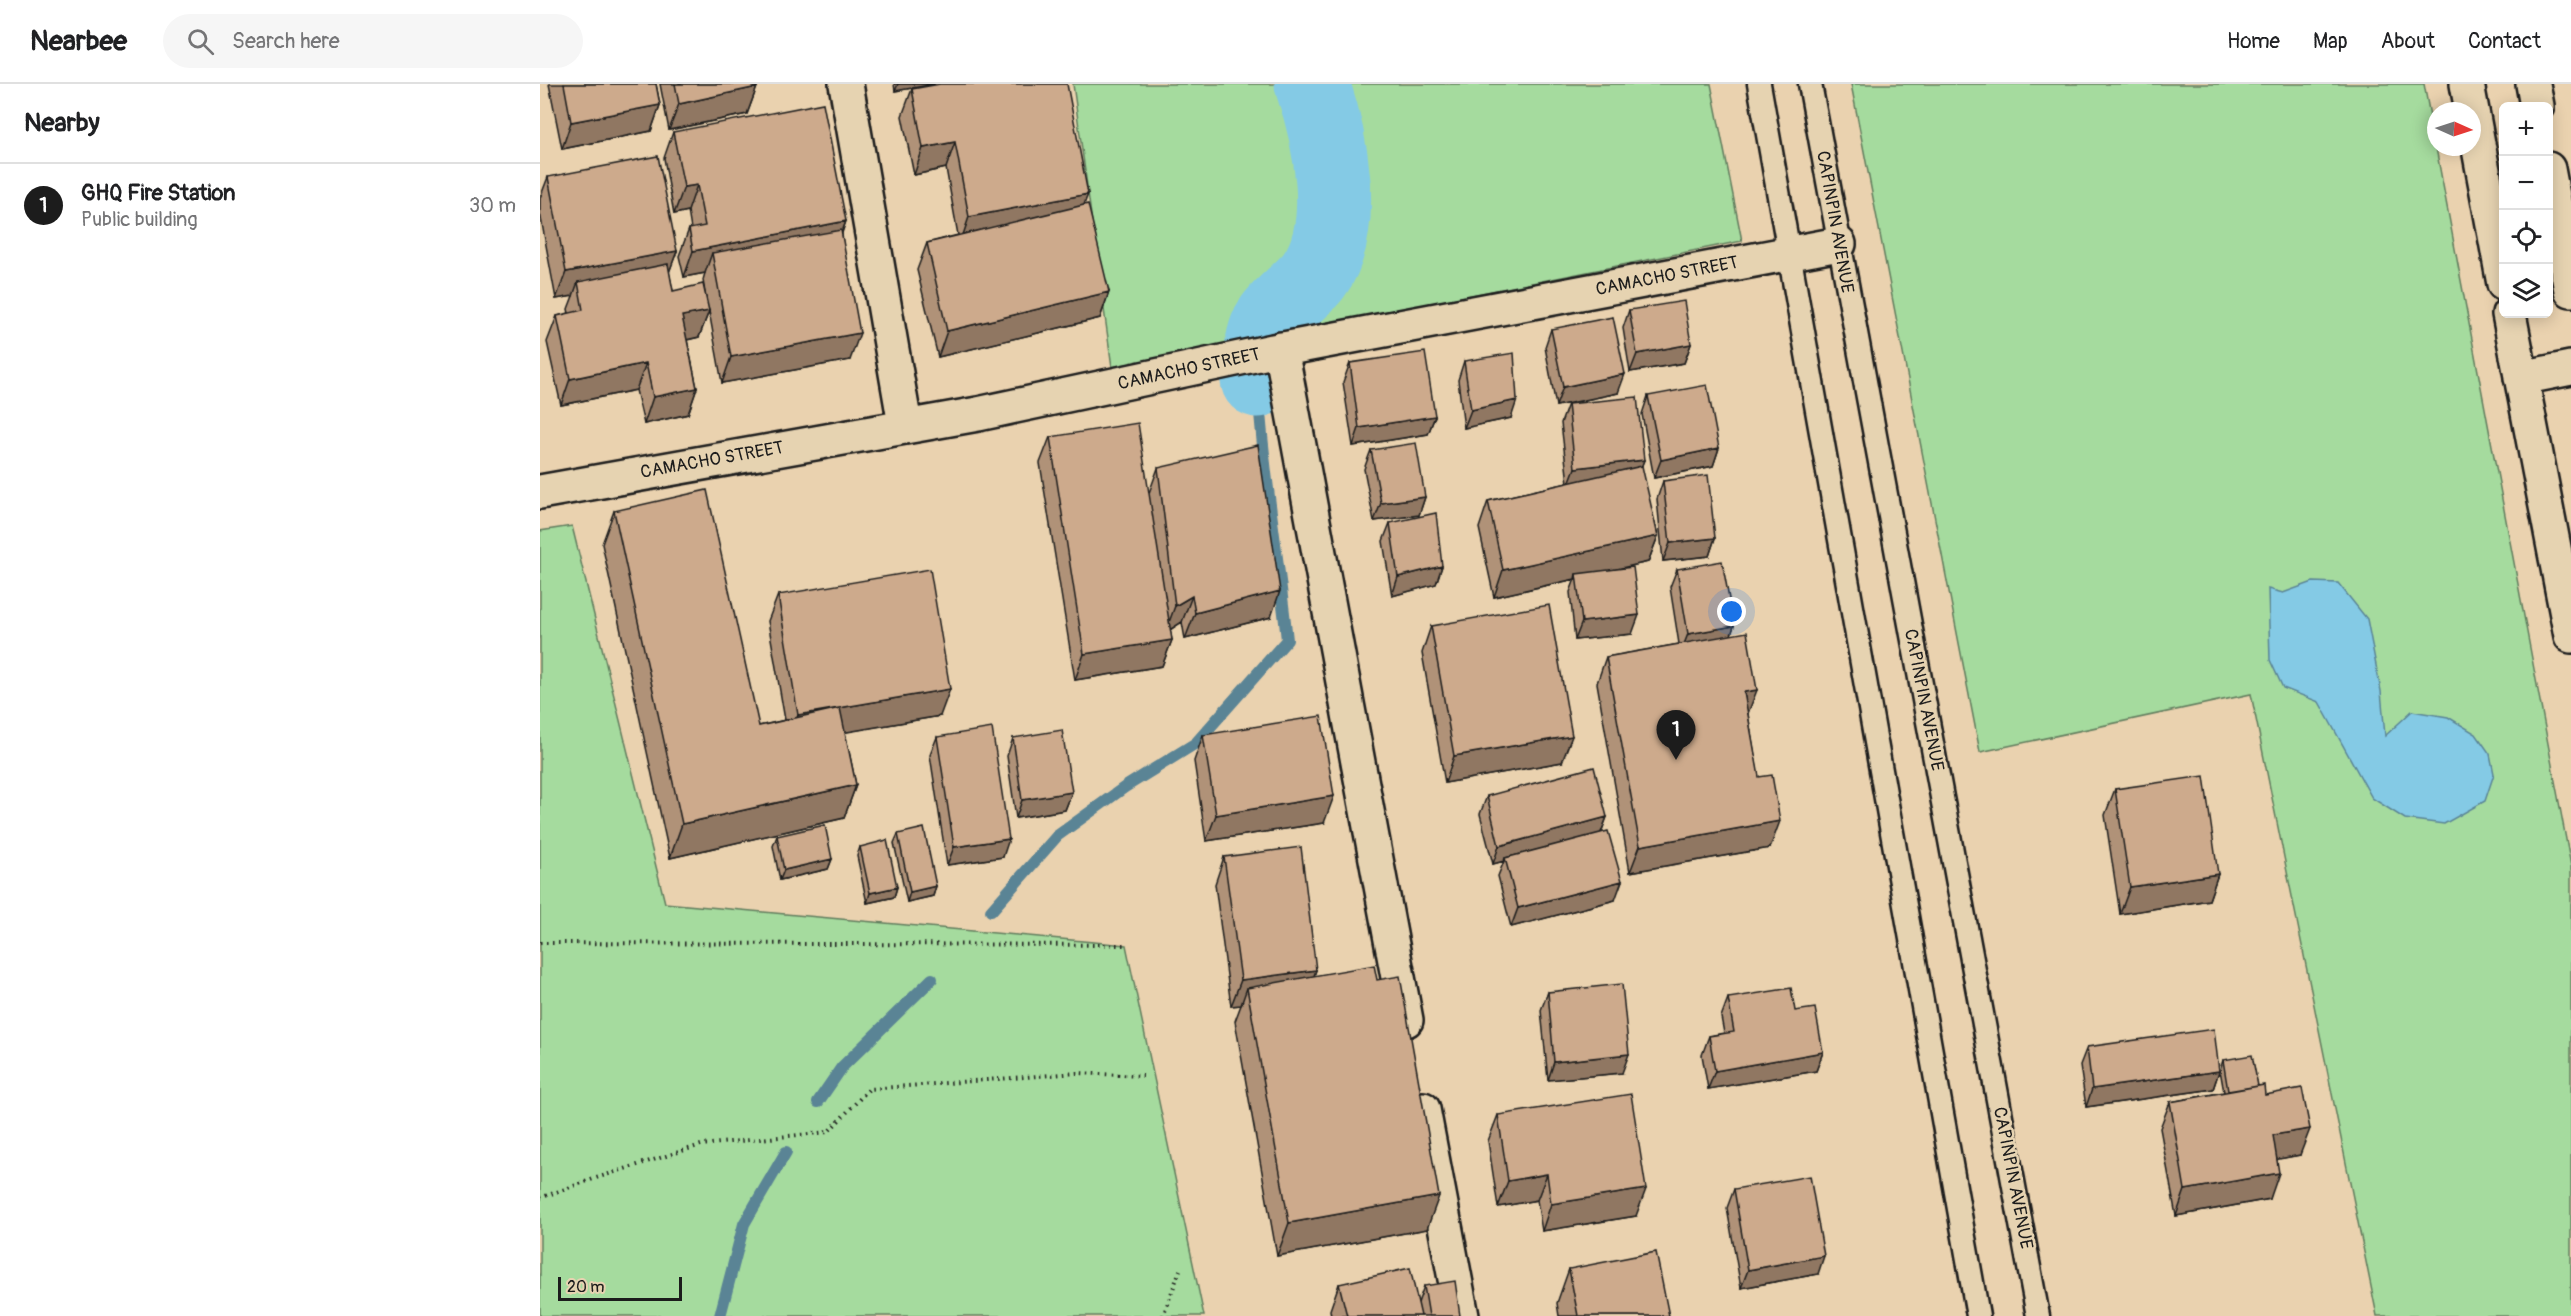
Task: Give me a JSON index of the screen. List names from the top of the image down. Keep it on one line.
{"streets":{"street":["CAMACHO STREET"],"lane":["CAPINPIN AVENUE"]},"crossings":[["CAPINPIN AVENUE","CAMACHO STREET"]],"scale_bar":"20 m","north":"right","page":{"header":"Nearbee","search":"Search here","nav":["Home","Map","About","Contact"],"heading":"Nearby","map_buttons":["+","−"],"list":[{"mark":"1","name":"GHQ Fire Station","note":"Public building","value":"30 m"}],"pins":"1","scale":"20 m"}}
